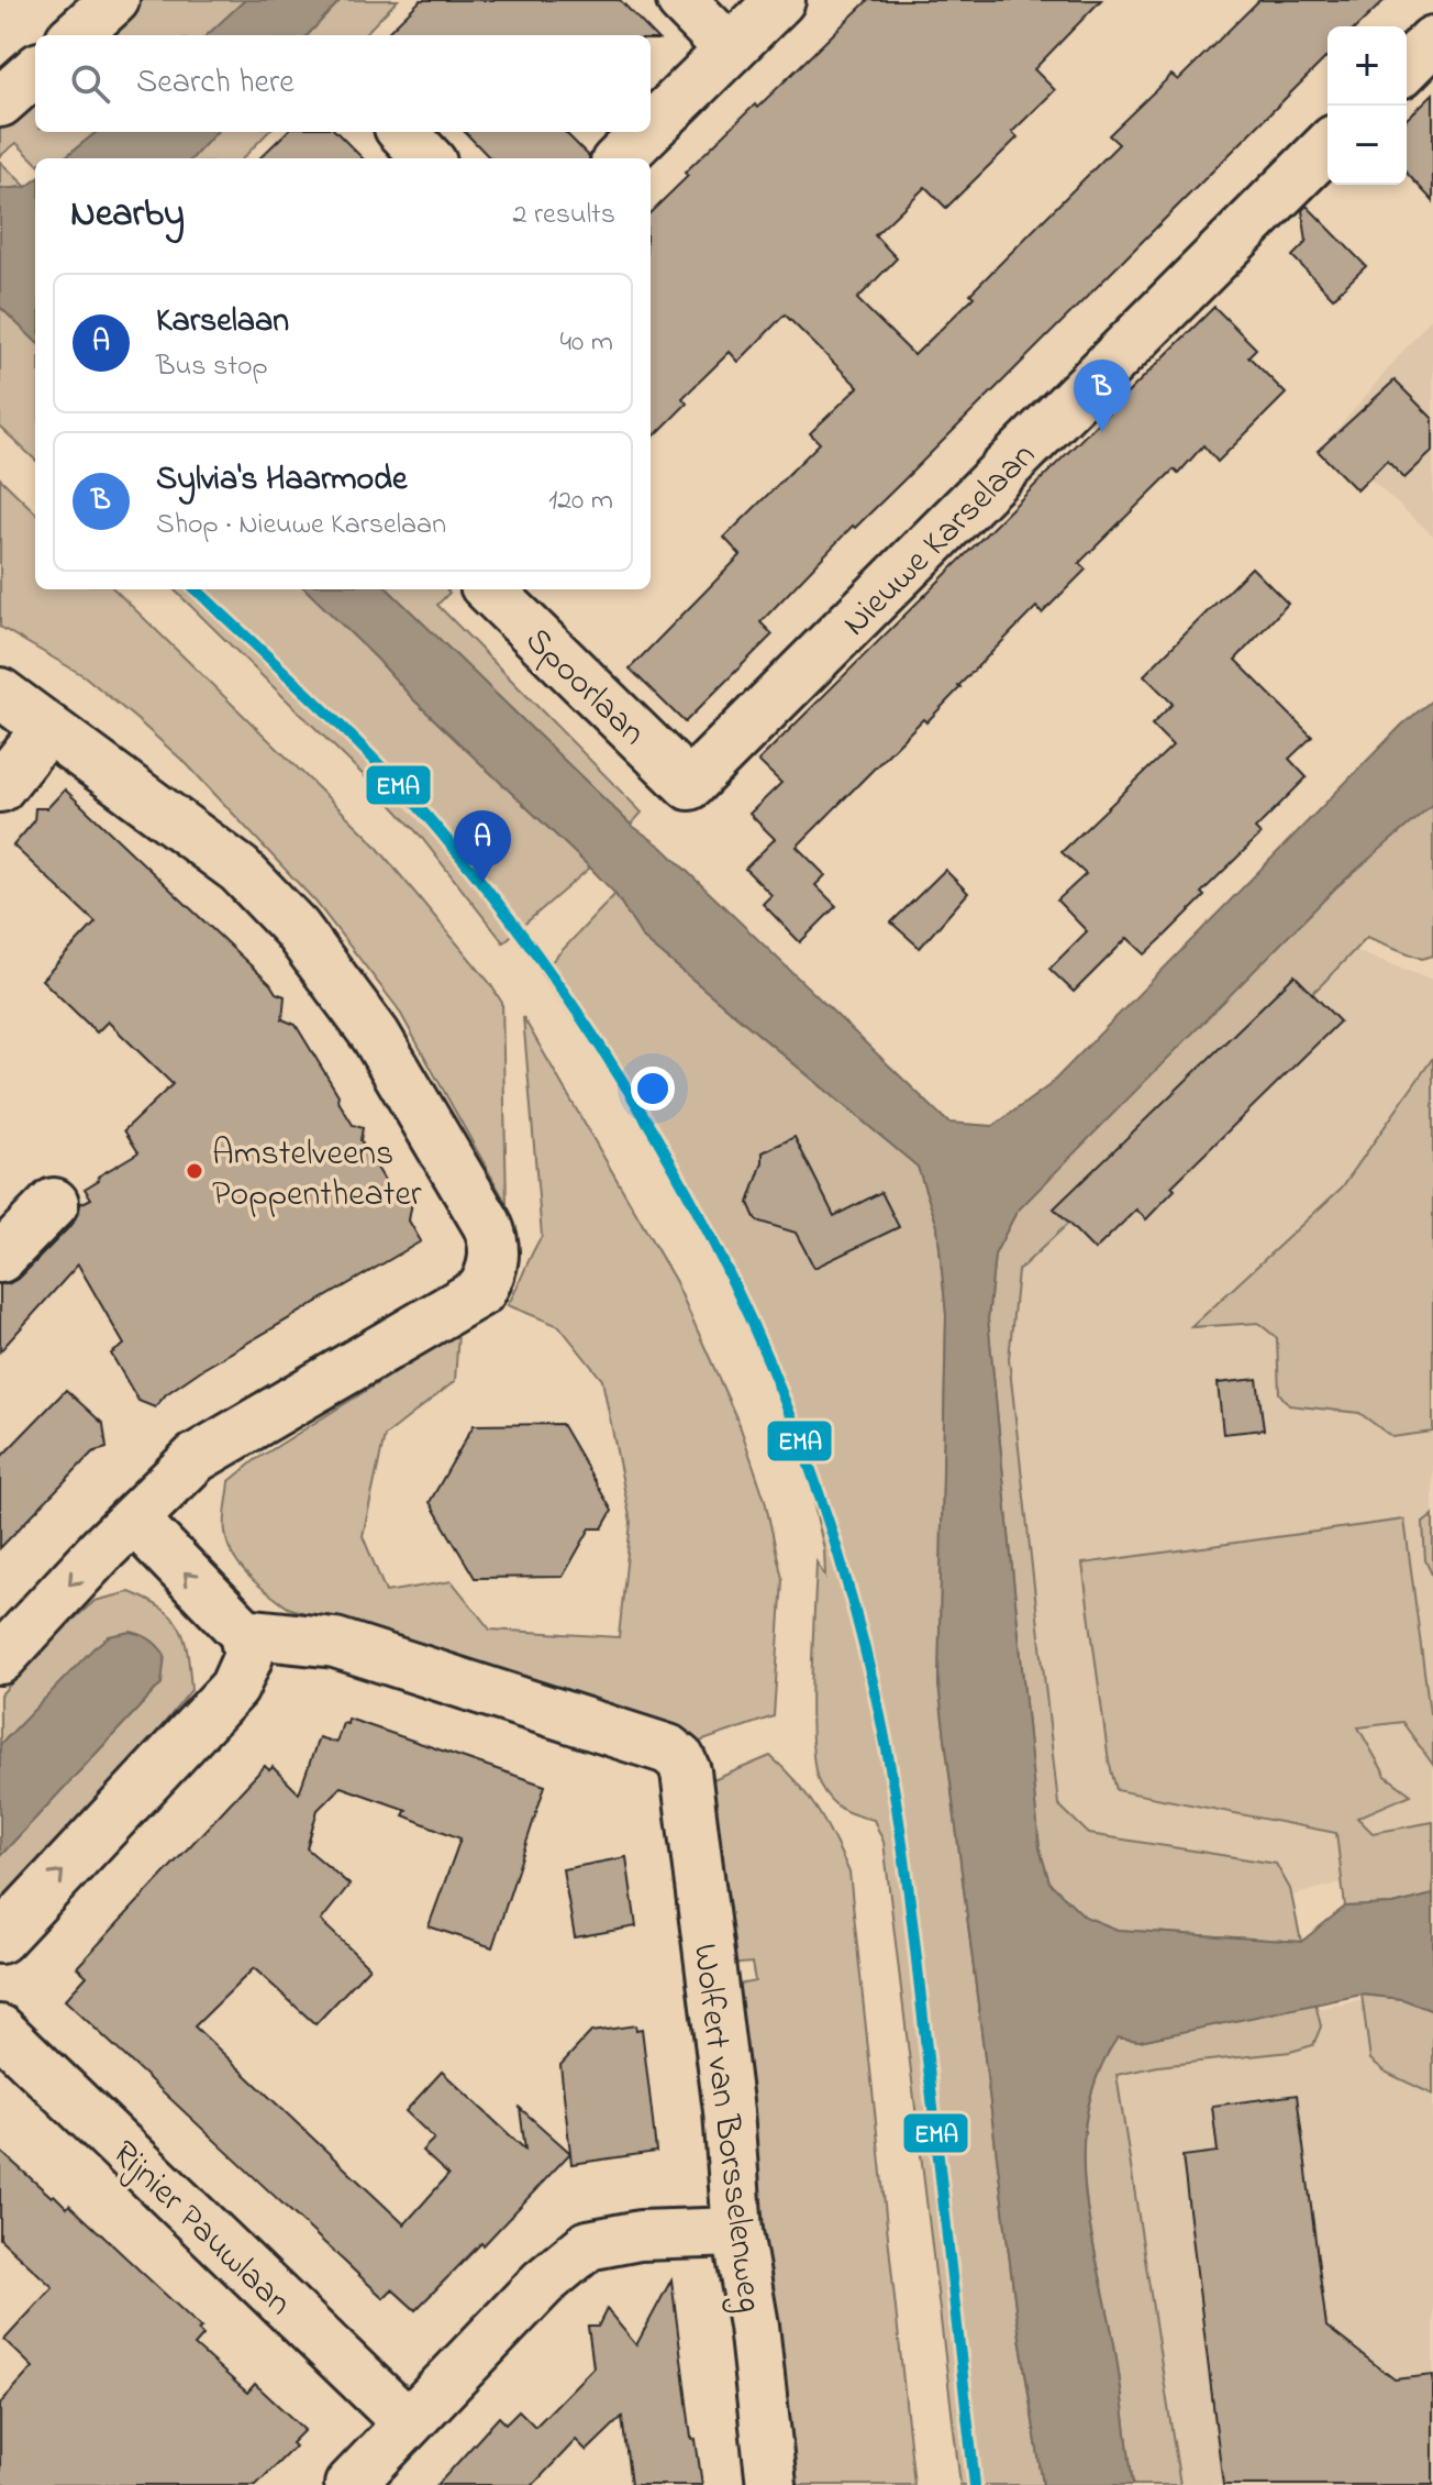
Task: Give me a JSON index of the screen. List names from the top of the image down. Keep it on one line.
{"streets":{"street":["Nieuwe Karselaan","Spoorlaan","Wolfert van Borsselenweg","Rijnier Pauwlaan"]},"crossings":[["Nieuwe Karselaan","Spoorlaan"]],"places":["Amstelveens Poppentheater"],"lines":["transit line EMA"],"page":{"map_buttons":["+","−"],"search":"Search here","heading":["Nearby","2 results"],"list":[{"mark":"A","name":"Karselaan","note":"Bus stop","value":"40 m"},{"mark":"B","name":"Sylvia's Haarmode","note":"Shop · Nieuwe Karselaan","value":"120 m"}],"pins":["B","A"]}}
